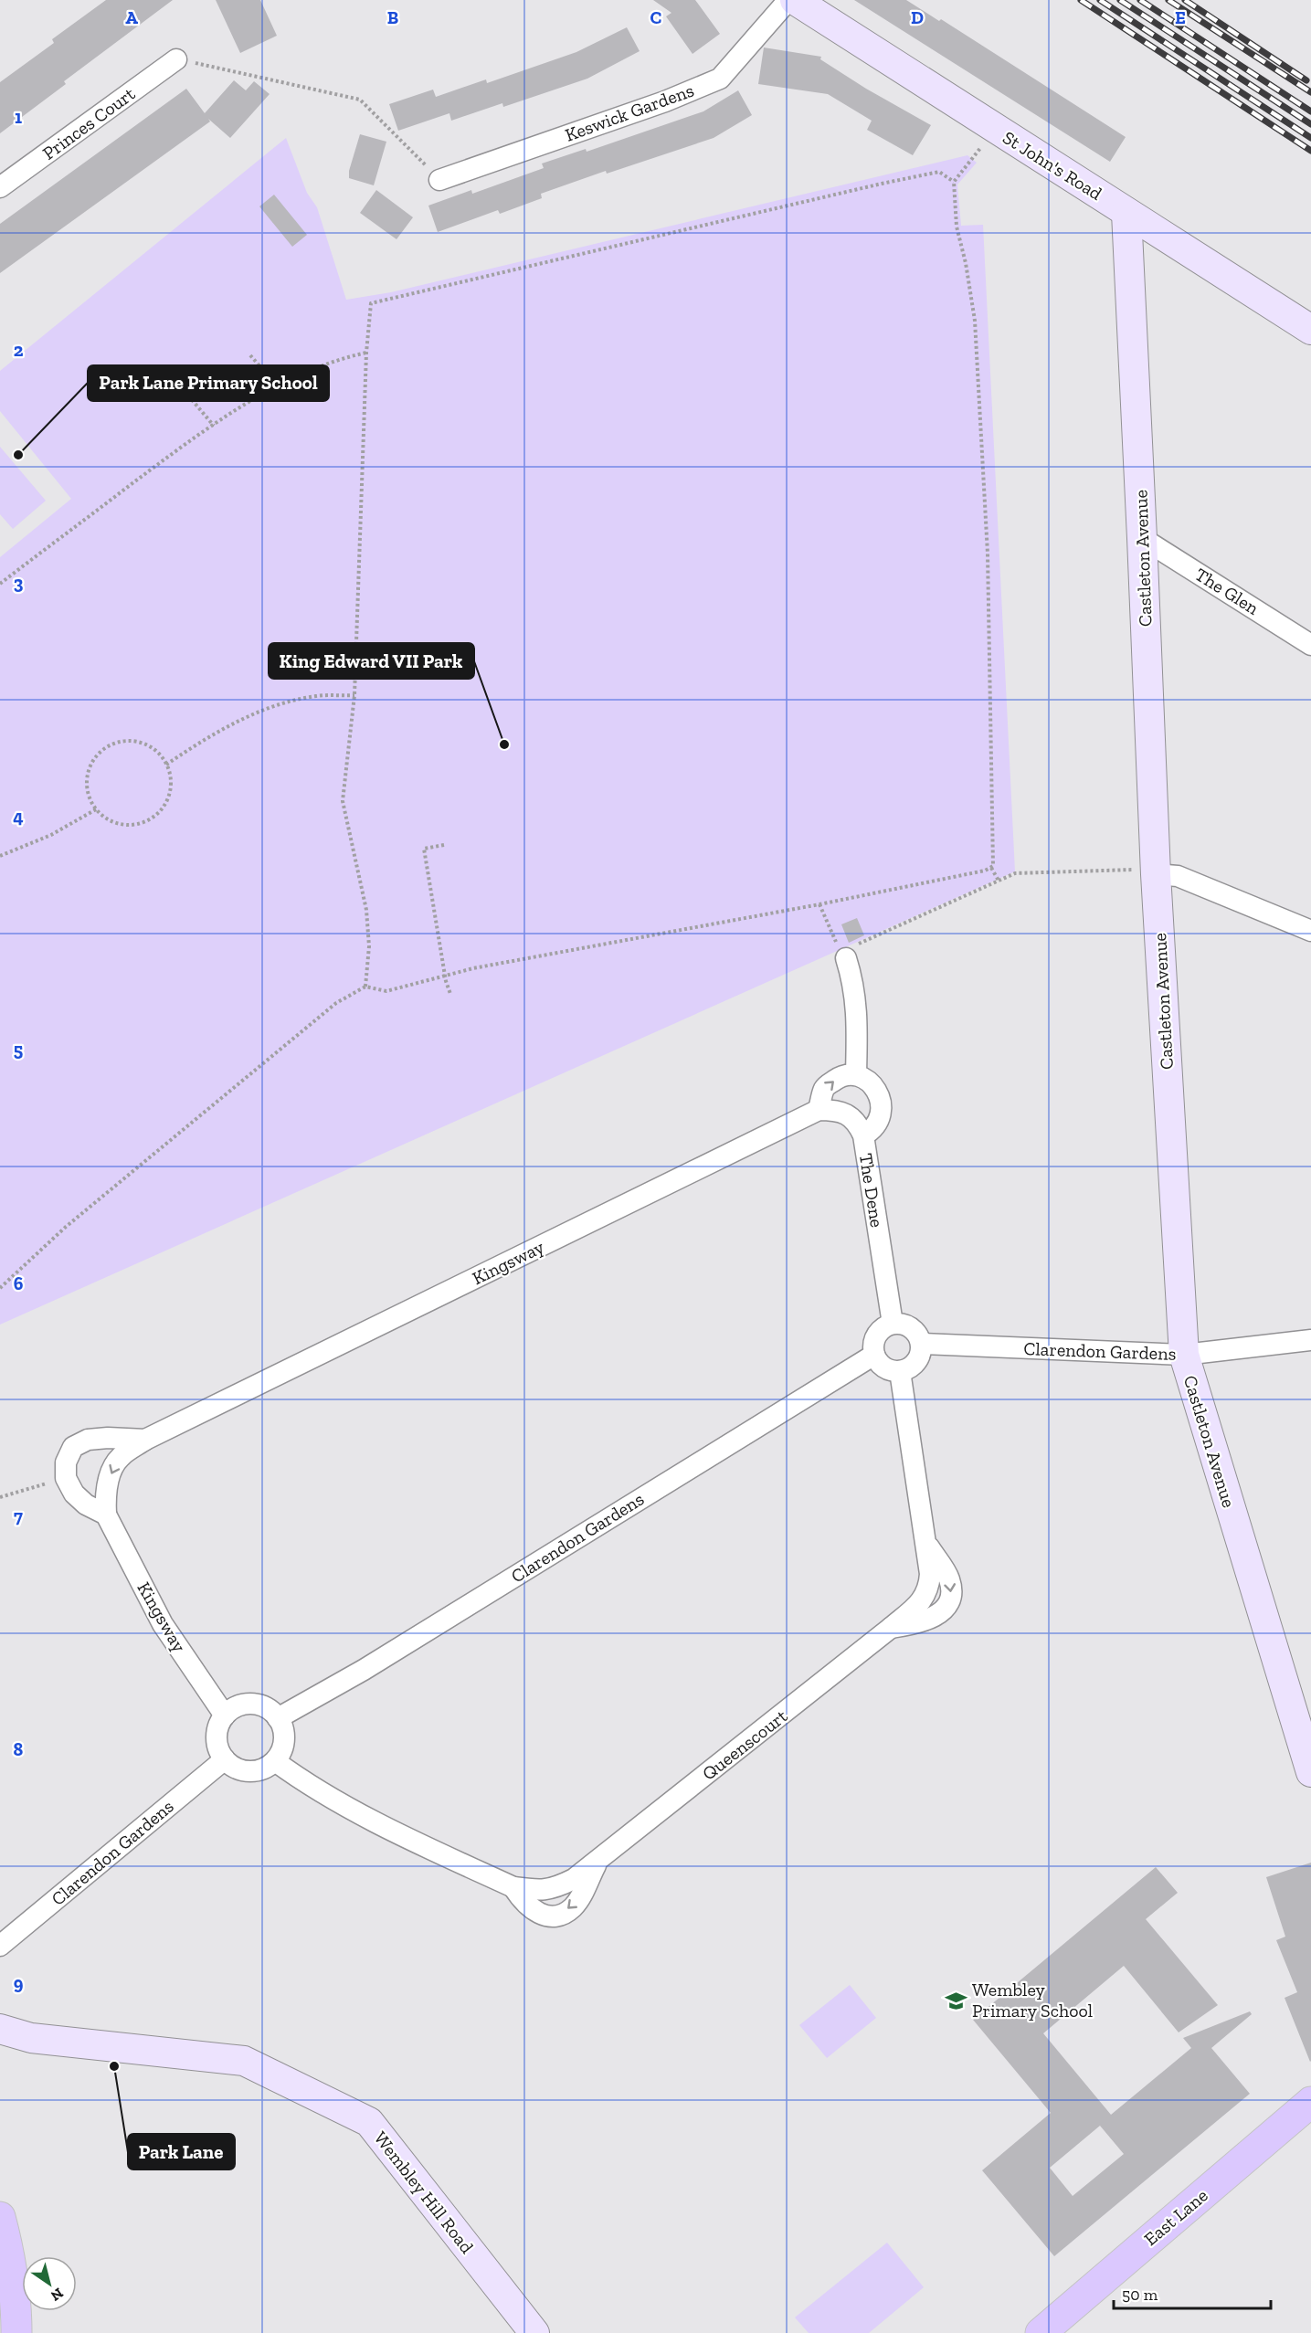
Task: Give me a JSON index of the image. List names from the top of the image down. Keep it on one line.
{"streets":{"main road":["East Lane"],"street":["Keswick Gardens","Princes Court","St John's Road","Castleton Avenue","The Glen","The Dene","Kingsway","Clarendon Gardens","Queenscourt","Wembley Hill Road"]},"crossings":[["St John's Road","Castleton Avenue"],["Castleton Avenue","The Glen"],["Castleton Avenue","Clarendon Gardens"],["The Dene","Clarendon Gardens"],["The Dene","Queenscourt"],["Kingsway","Clarendon Gardens"],["Kingsway","Queenscourt"],["Clarendon Gardens","Queenscourt"]],"places":{"other":["Park Lane Primary School","King Edward VII Park","Park Lane"],"school or university":["Wembley Primary School"]},"scale_bar":"50 m","north":"bottom right","grid":{"columns":["A","B","C","D","E"],"rows":["1","2","3","4","5","6","7","8","9"]}}
